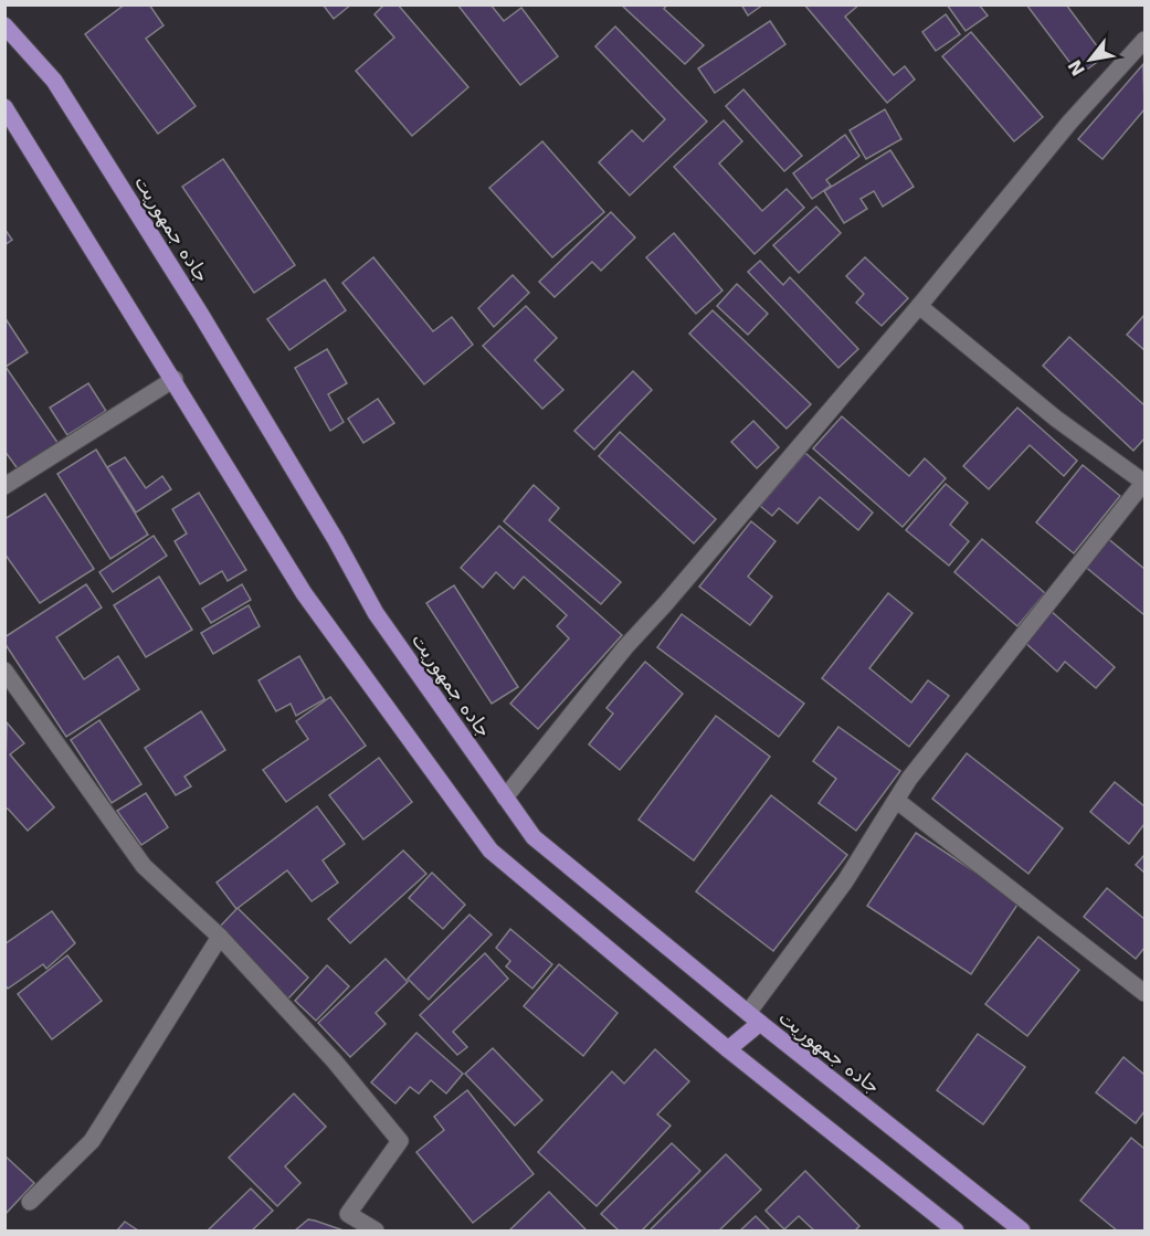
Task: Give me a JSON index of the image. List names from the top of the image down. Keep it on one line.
{"streets":{"main road":["جاده جمهوریت"]},"north":"bottom left"}
